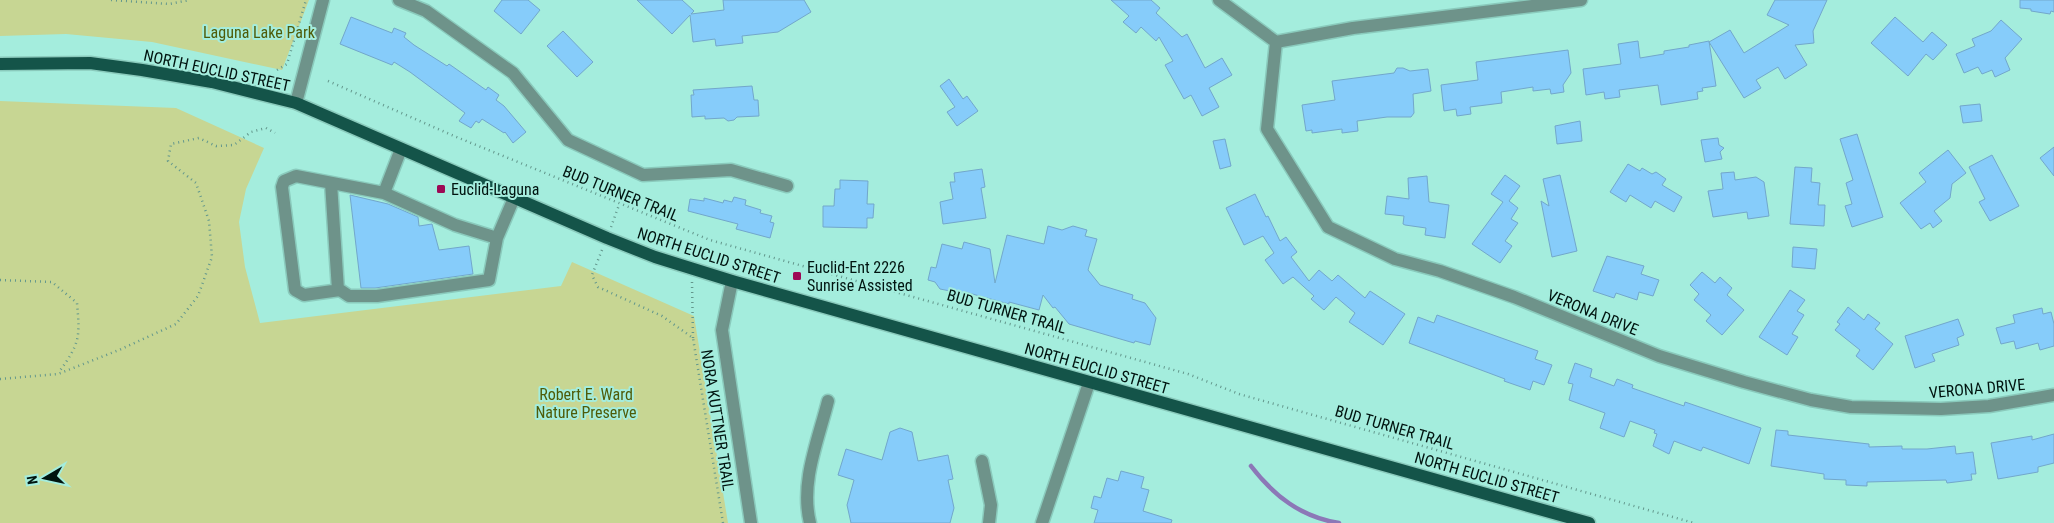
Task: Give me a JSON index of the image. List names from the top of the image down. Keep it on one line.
{"streets":{"main road":["NORTH EUCLID STREET"],"street":["VERONA DRIVE"],"path":["BUD TURNER TRAIL","NORA KUTTNER TRAIL"]},"crossings":[["NORTH EUCLID STREET","NORA KUTTNER TRAIL"],["BUD TURNER TRAIL","NORA KUTTNER TRAIL"]],"parks":["Laguna Lake Park","Robert E. Ward Nature Preserve"],"places":{"transit":["Euclid-Laguna","Euclid-Ent 2226 Sunrise Assisted"]},"north":"left"}
